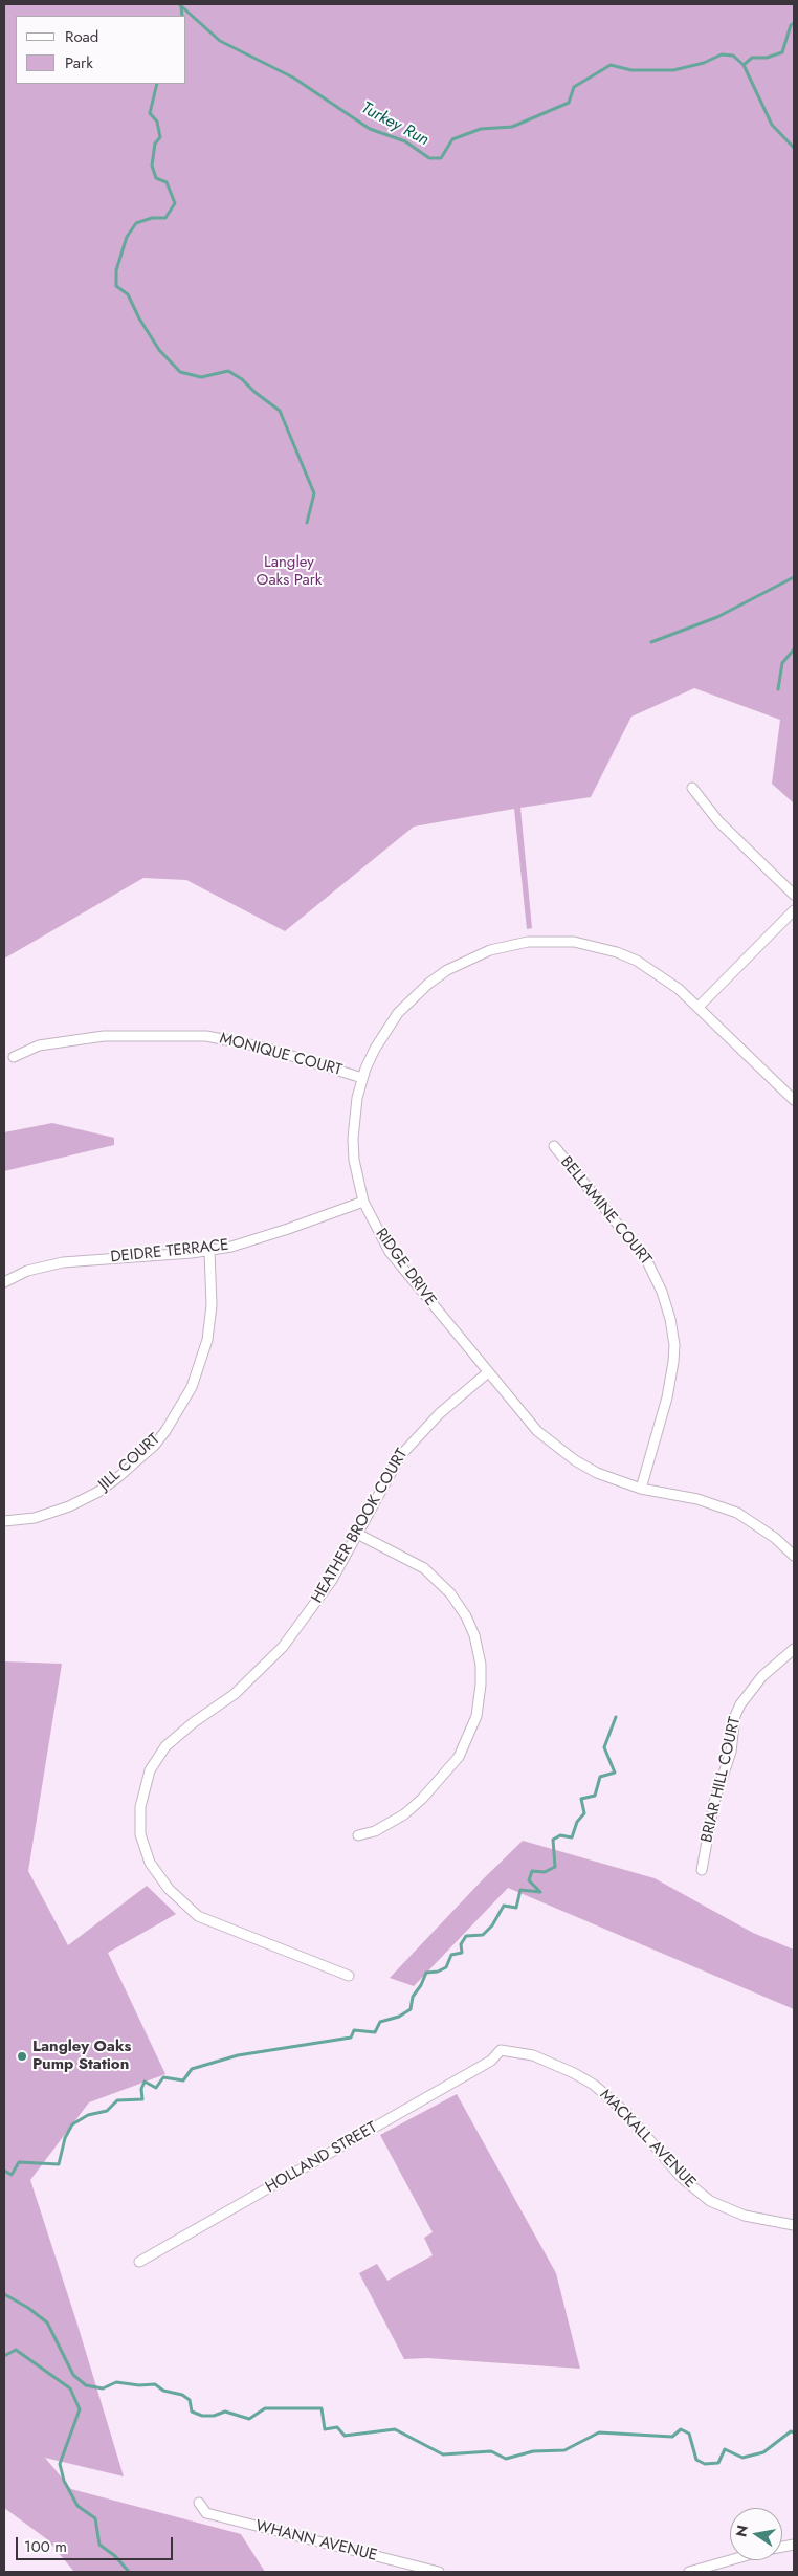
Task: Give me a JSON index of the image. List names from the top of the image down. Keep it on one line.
{"streets":{"street":["MONIQUE COURT","BELLAMINE COURT","DEIDRE TERRACE","RIDGE DRIVE","JILL COURT","HEATHER BROOK COURT","BRIAR HILL COURT","MACKALL AVENUE","HOLLAND STREET","WHANN AVENUE"]},"crossings":[["MONIQUE COURT","RIDGE DRIVE"],["BELLAMINE COURT","RIDGE DRIVE"],["DEIDRE TERRACE","RIDGE DRIVE"],["DEIDRE TERRACE","JILL COURT"],["RIDGE DRIVE","HEATHER BROOK COURT"],["MACKALL AVENUE","HOLLAND STREET"]],"water":["Turkey Run"],"parks":["Langley Oaks Park"],"places":["Langley Oaks Pump Station"],"legend":["Road","Park"],"scale_bar":"100 m","north":"left"}
